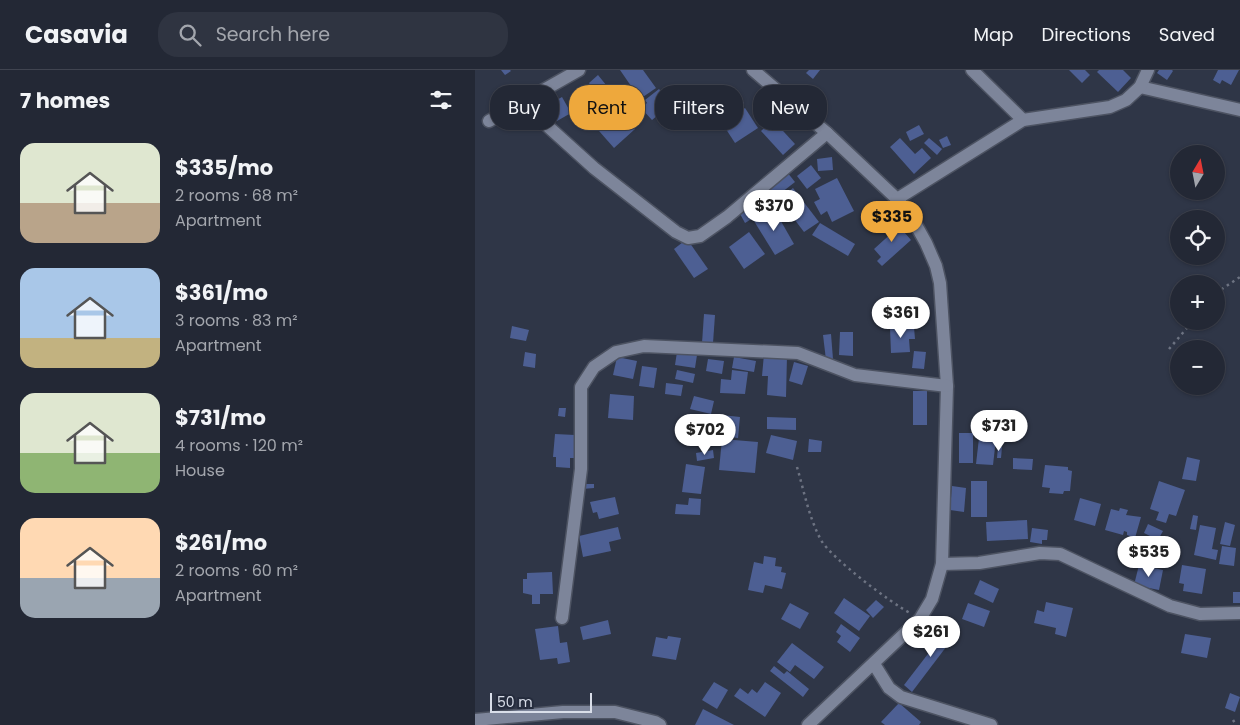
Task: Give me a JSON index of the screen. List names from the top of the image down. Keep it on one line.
{"scale_bar":"50 m","north":"top","page":{"header":"Casavia","search":"Search here","nav":["Map","Directions","Saved"],"heading":"7 homes","chip":["Buy","Rent","Filters","New"],"list":[{"name":"$335/mo","note":"2 rooms · 68 m² · Apartment"},{"name":"$361/mo","note":"3 rooms · 83 m² · Apartment"},{"name":"$731/mo","note":"4 rooms · 120 m² · House"},{"name":"$261/mo","note":"2 rooms · 60 m² · Apartment"}],"map_buttons":["+","−"],"price":["$370","$335","$361","$731","$702","$535","$261"],"scale":"50 m"}}
